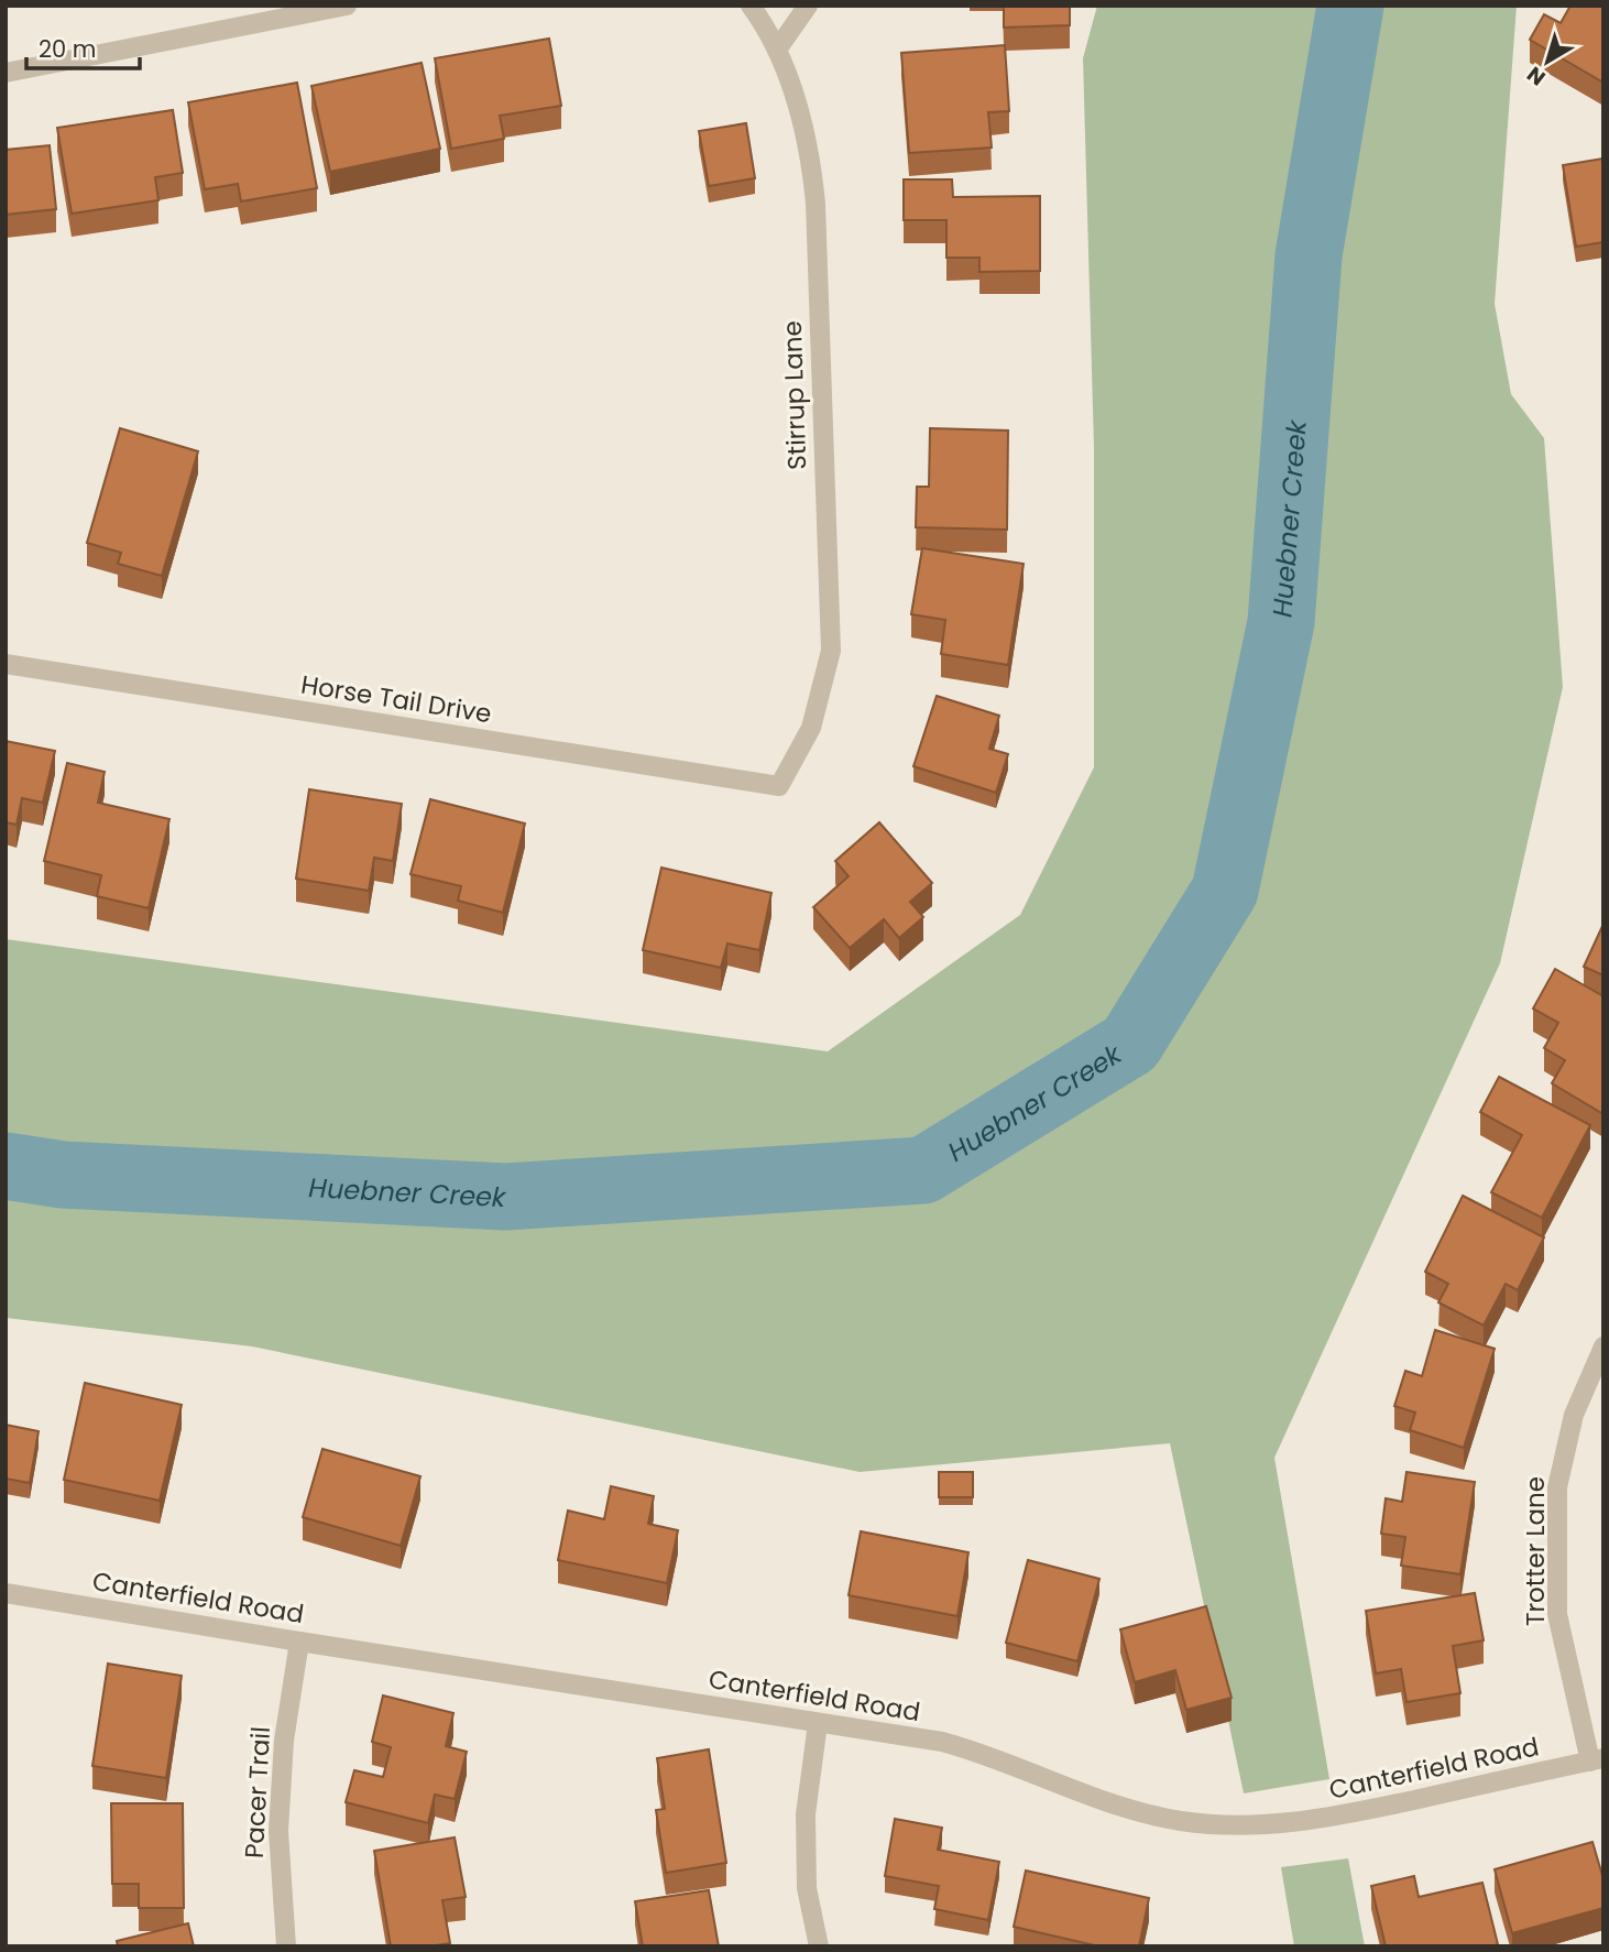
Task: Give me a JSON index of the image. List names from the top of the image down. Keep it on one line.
{"streets":{"street":["Stirrup Lane","Horse Tail Drive","Trotter Lane","Canterfield Road","Pacer Trail"]},"crossings":[["Stirrup Lane","Horse Tail Drive"],["Trotter Lane","Canterfield Road"],["Canterfield Road","Pacer Trail"]],"water":["Huebner Creek"],"scale_bar":"20 m","north":"bottom left"}
